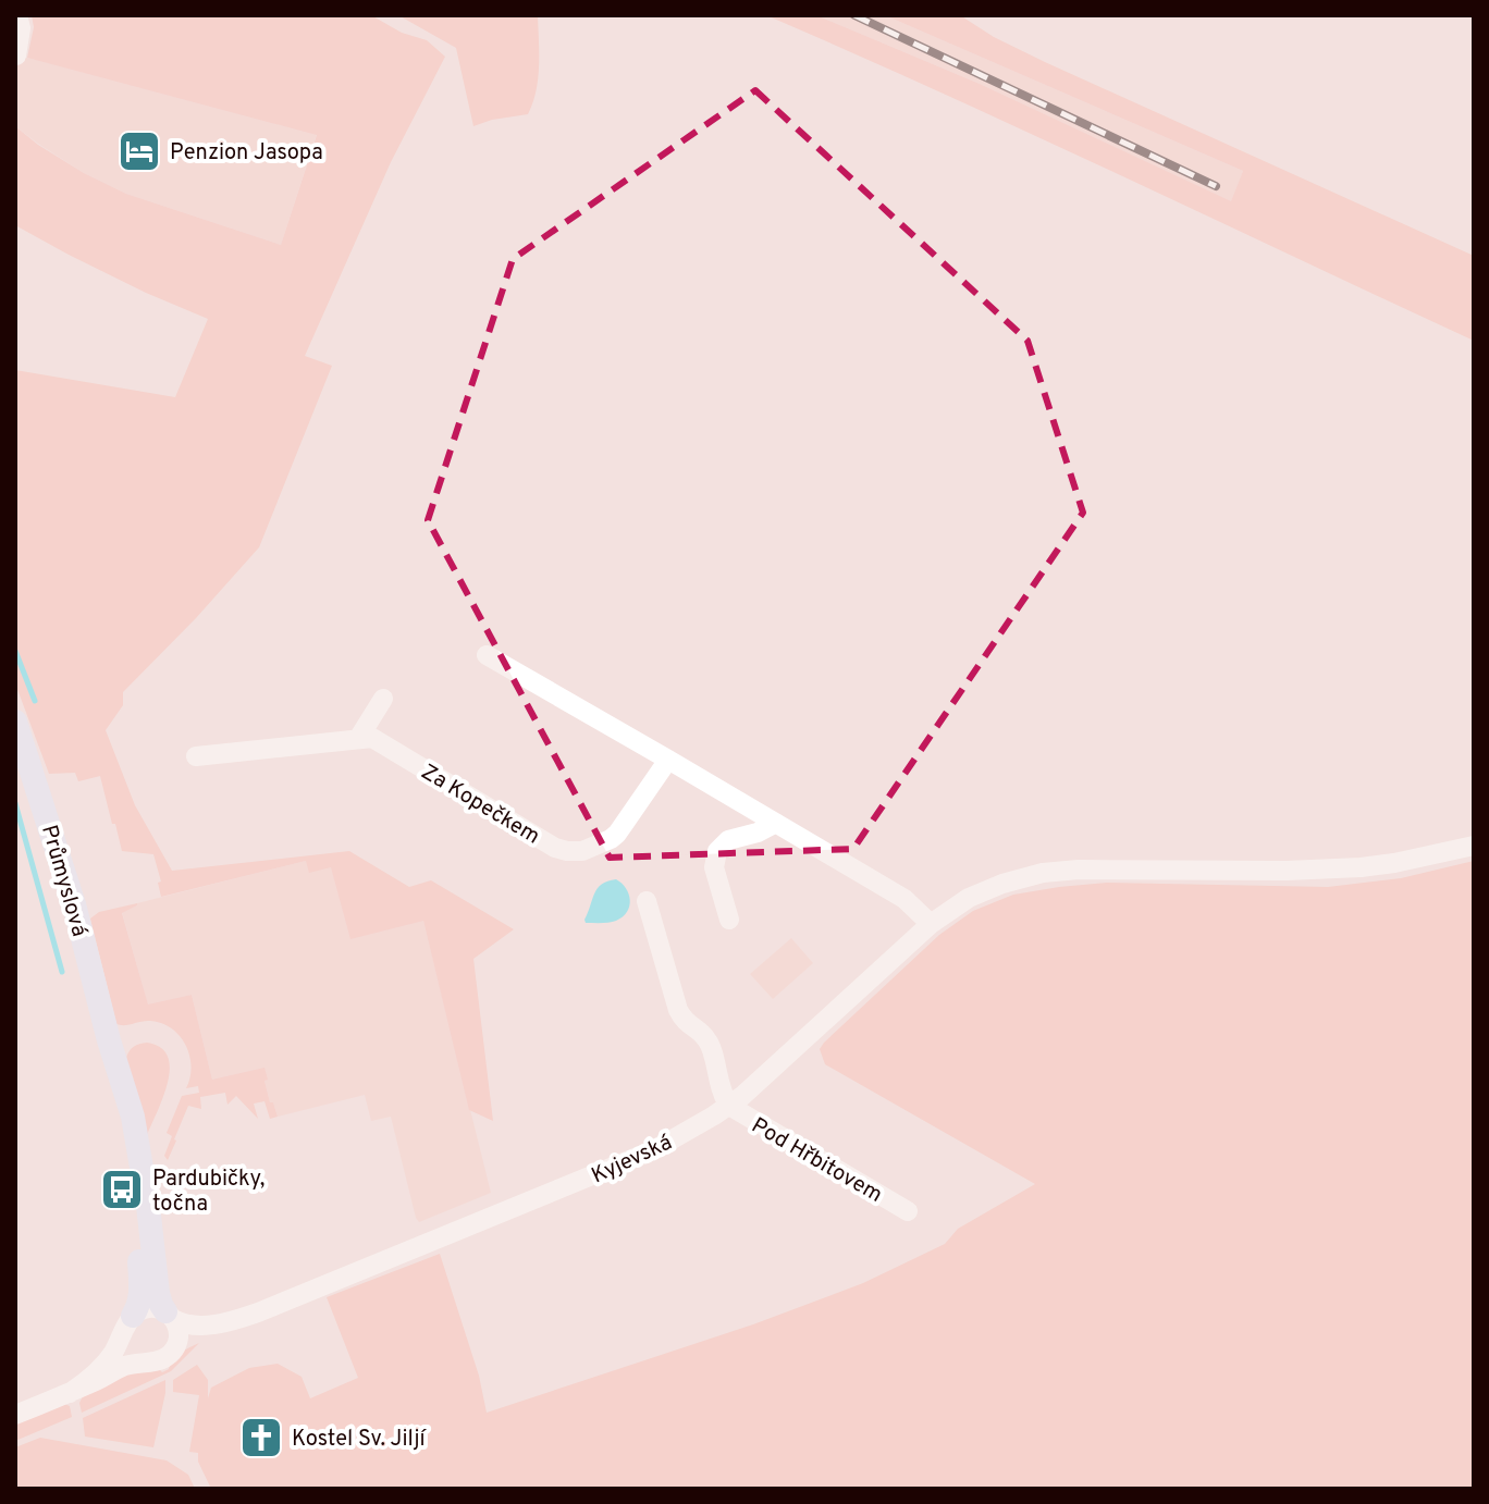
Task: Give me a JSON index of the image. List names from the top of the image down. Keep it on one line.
{"streets":{"main road":["Průmyslová"],"street":["Za Kopečkem","Kyjevská","Pod Hřbitovem"]},"crossings":[["Průmyslová","Kyjevská"],["Kyjevská","Pod Hřbitovem"]],"places":{"hotel":["Penzion Jasopa"],"bus stop":["Pardubičky, točna"],"church":["Kostel Sv. Jiljí"]}}
